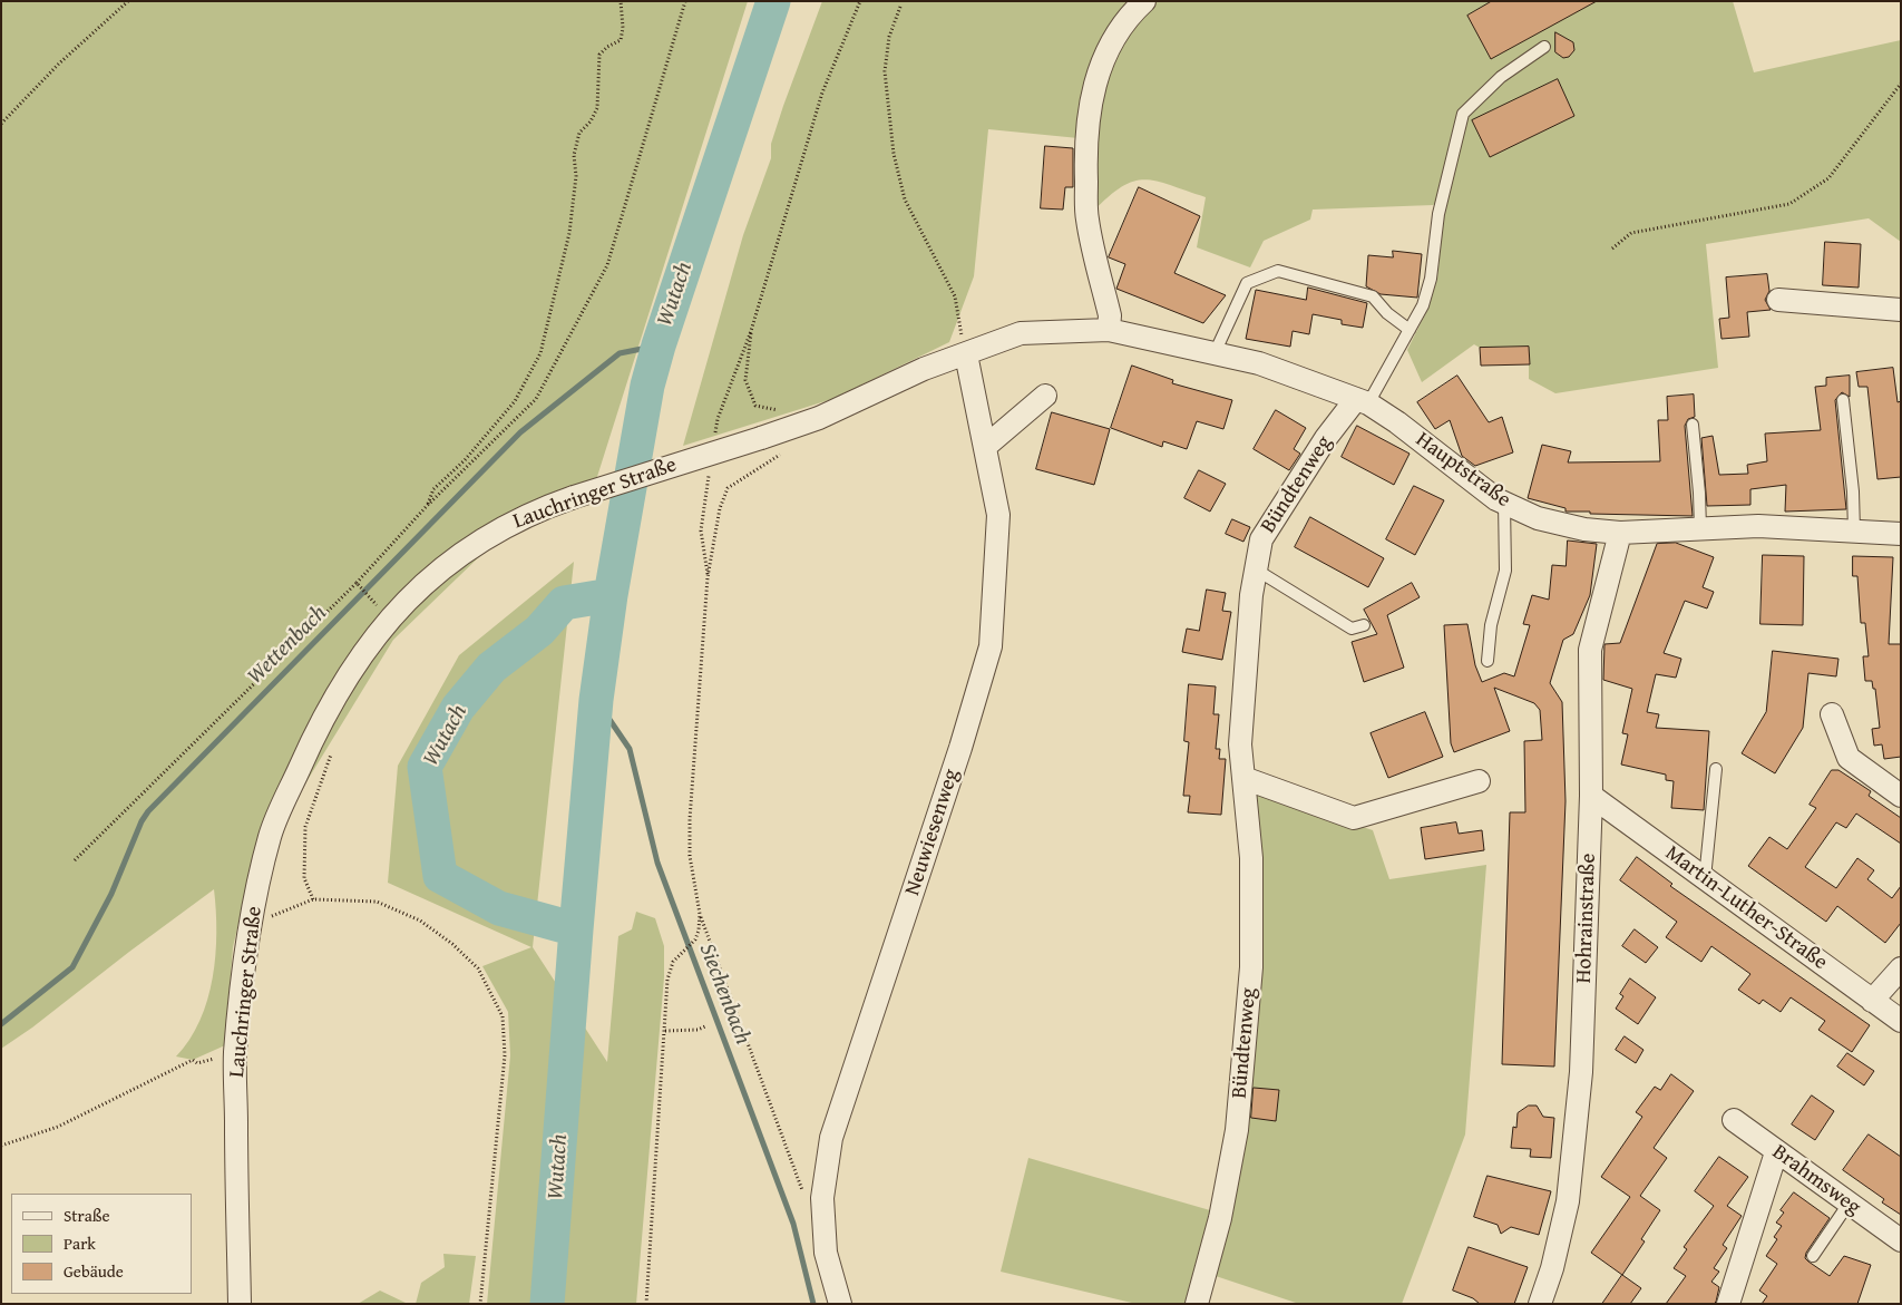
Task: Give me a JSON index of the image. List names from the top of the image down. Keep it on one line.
{"streets":{"street":["Hauptstraße","Bündtenweg","Lauchringer Straße","Neuwiesenweg","Martin-Luther-Straße","Hohrainstraße","Brahmsweg"]},"crossings":[["Hauptstraße","Bündtenweg"],["Hauptstraße","Lauchringer Straße"],["Hauptstraße","Neuwiesenweg"],["Hauptstraße","Hohrainstraße"],["Lauchringer Straße","Neuwiesenweg"],["Martin-Luther-Straße","Hohrainstraße"]],"water":["Wutach","Wettenbach","Siechenbach"],"legend":["Straße","Park","Gebäude"]}
